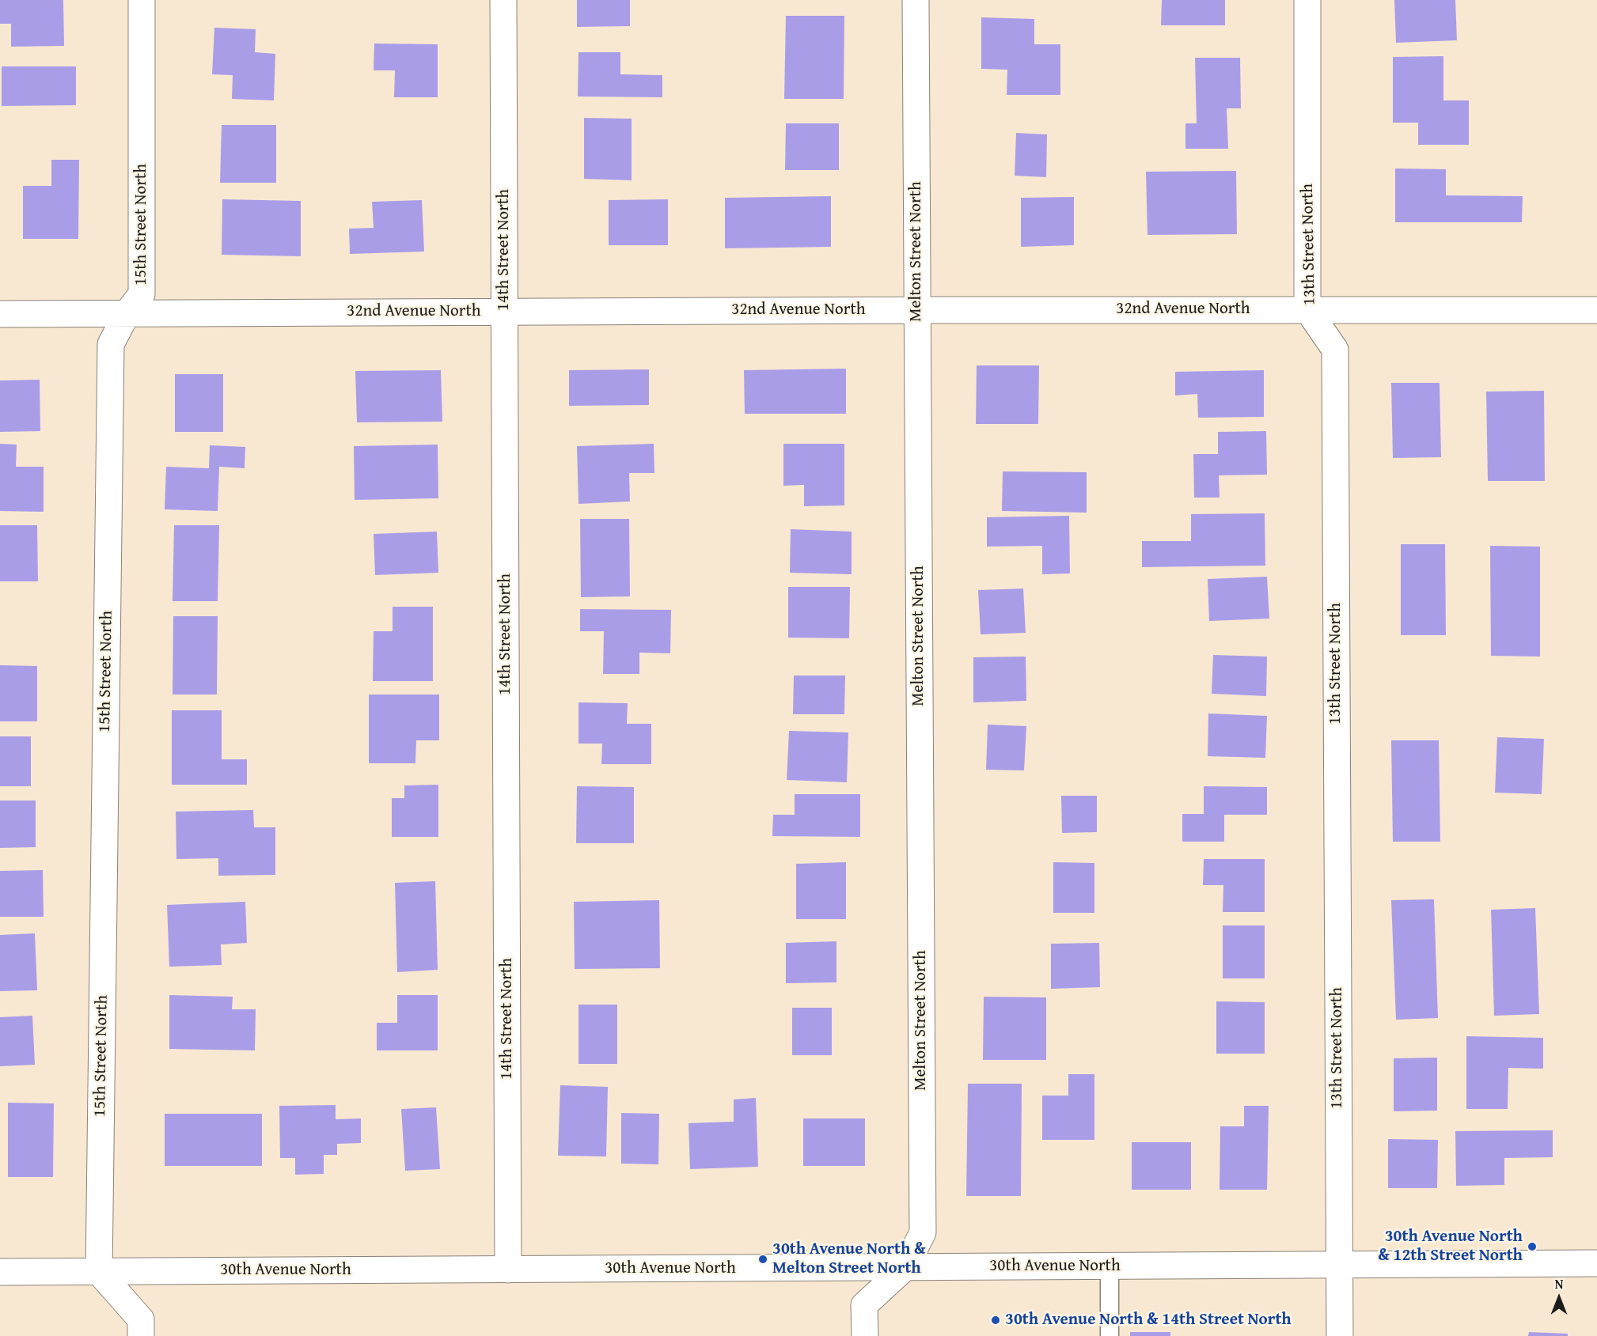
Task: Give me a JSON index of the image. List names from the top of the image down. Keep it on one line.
{"streets":{"street":["15th Street North","13th Street North","14th Street North","Melton Street North","32nd Avenue North","30th Avenue North"]},"crossings":[["15th Street North","32nd Avenue North"],["15th Street North","30th Avenue North"],["13th Street North","32nd Avenue North"],["13th Street North","30th Avenue North"],["14th Street North","32nd Avenue North"],["14th Street North","30th Avenue North"],["Melton Street North","32nd Avenue North"],["Melton Street North","30th Avenue North"]],"places":["30th Avenue North & 12th Street North","30th Avenue North & Melton Street North","30th Avenue North & 14th Street North"],"north":"top"}
